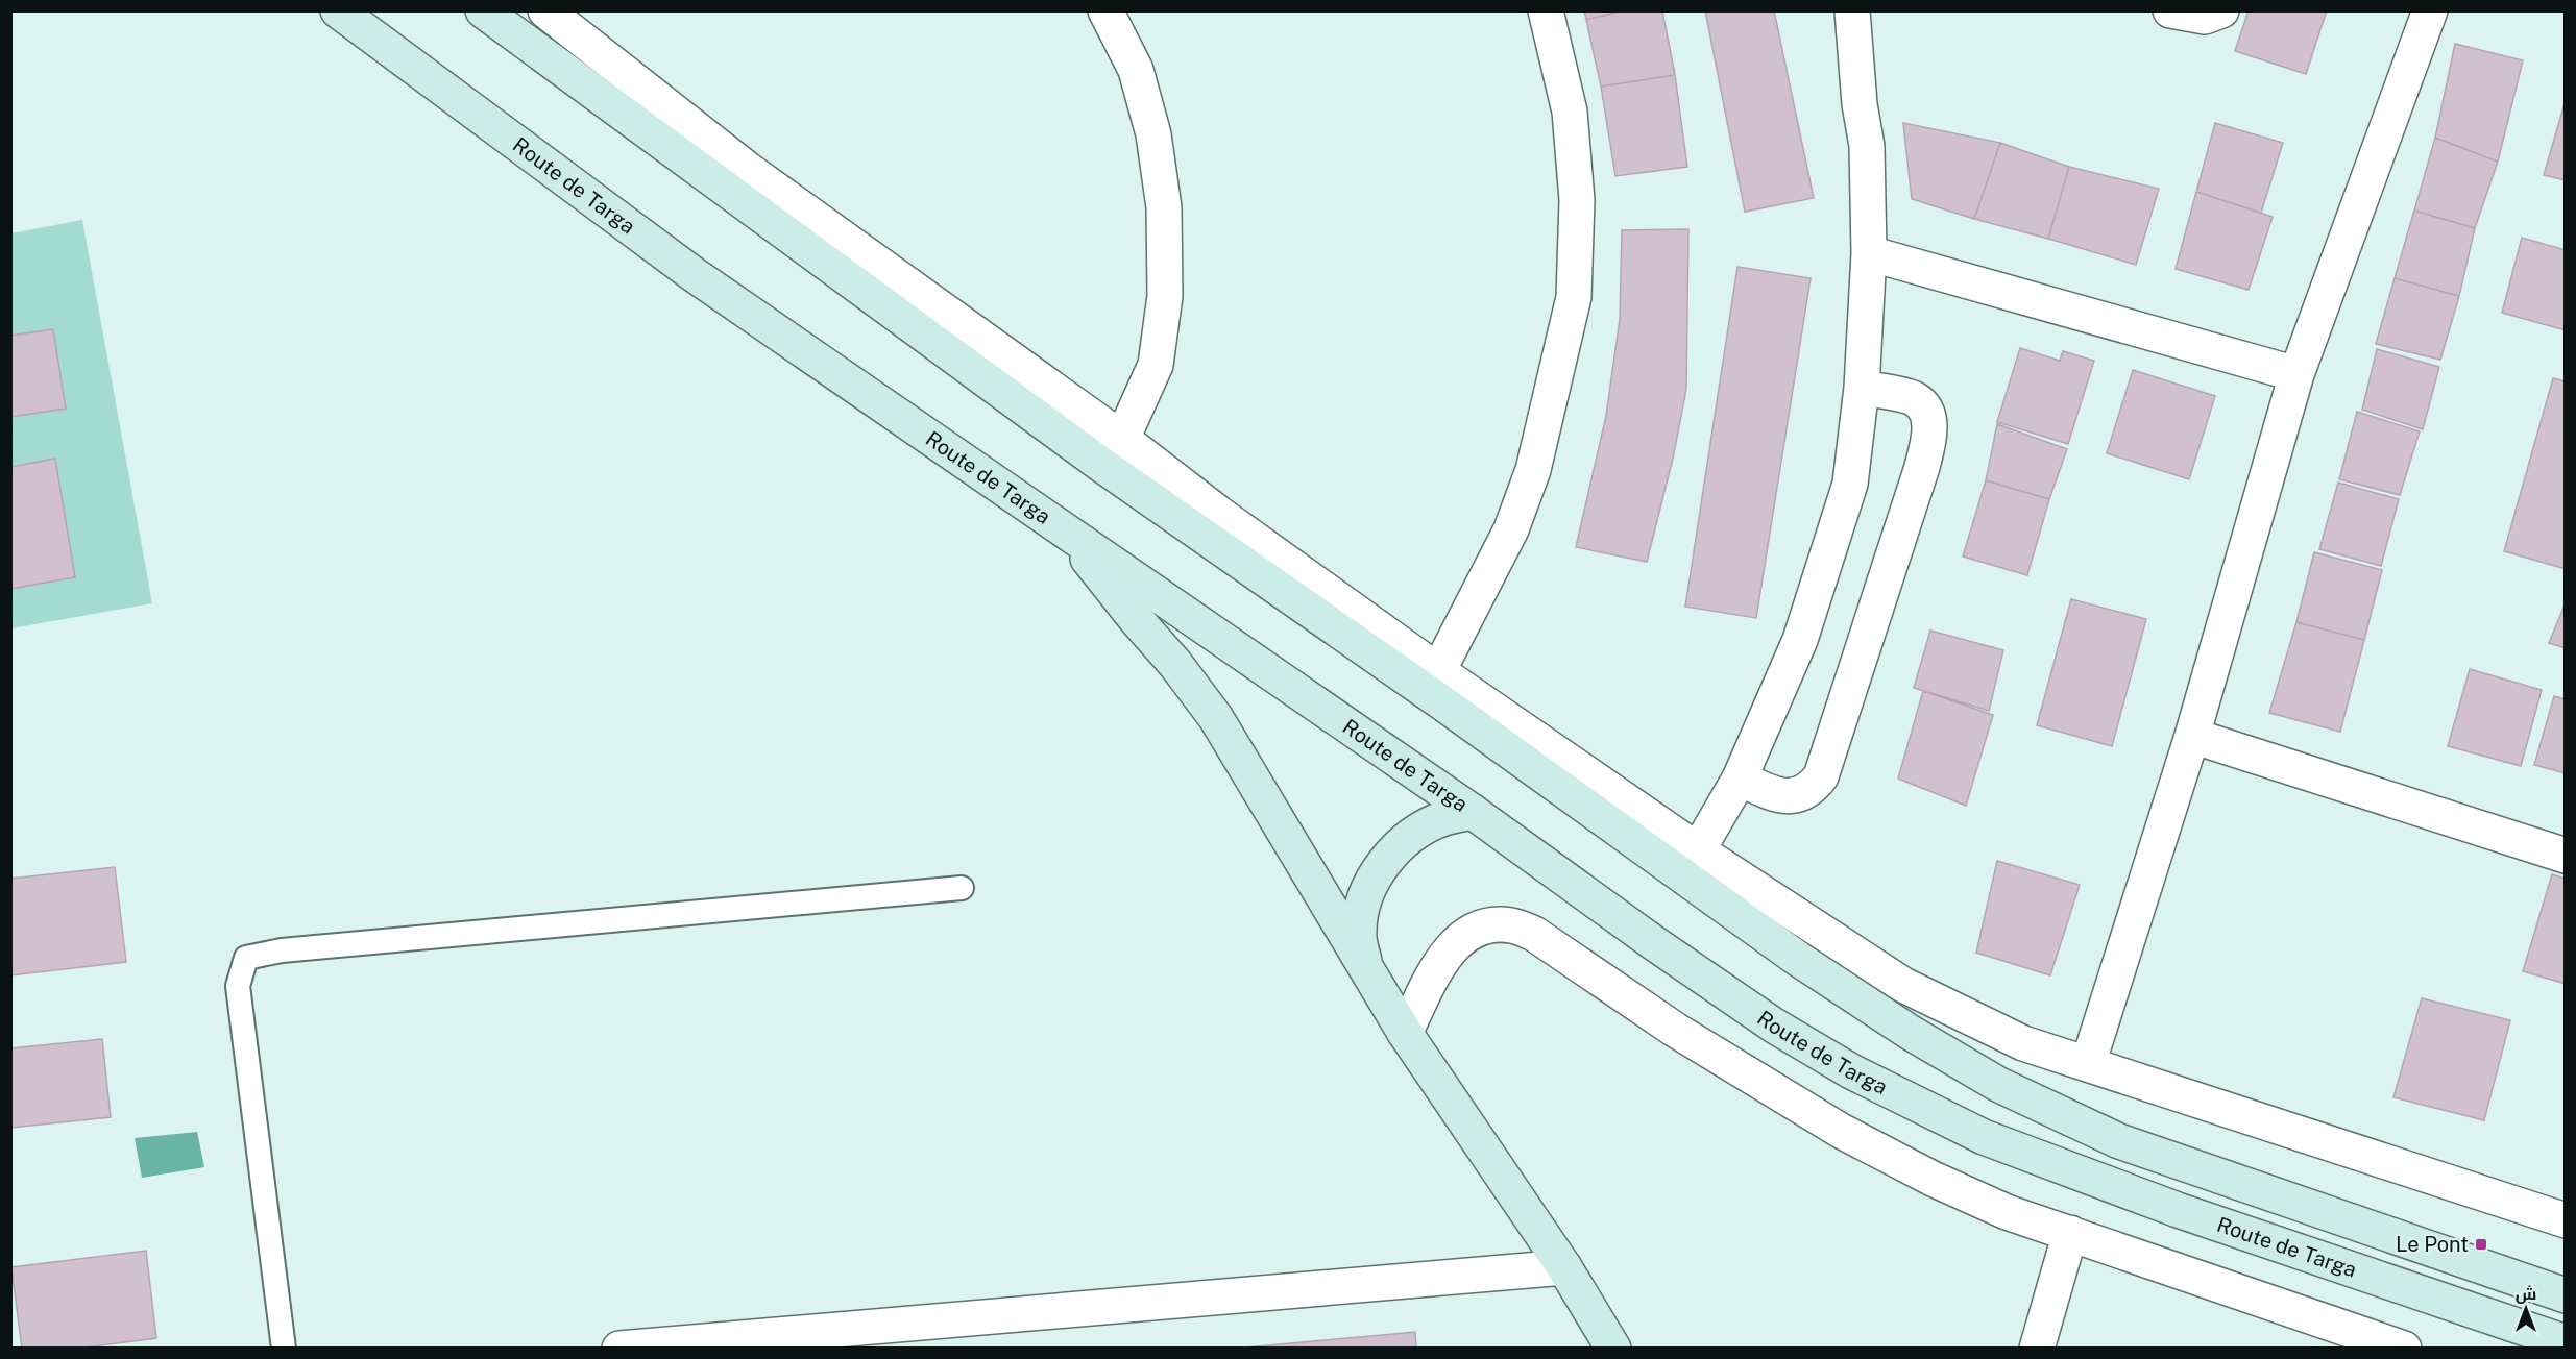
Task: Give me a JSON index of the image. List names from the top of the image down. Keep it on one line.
{"streets":{"main road":["Route de Targa"]},"places":{"transit":["Le Pont"]},"north":"top"}
